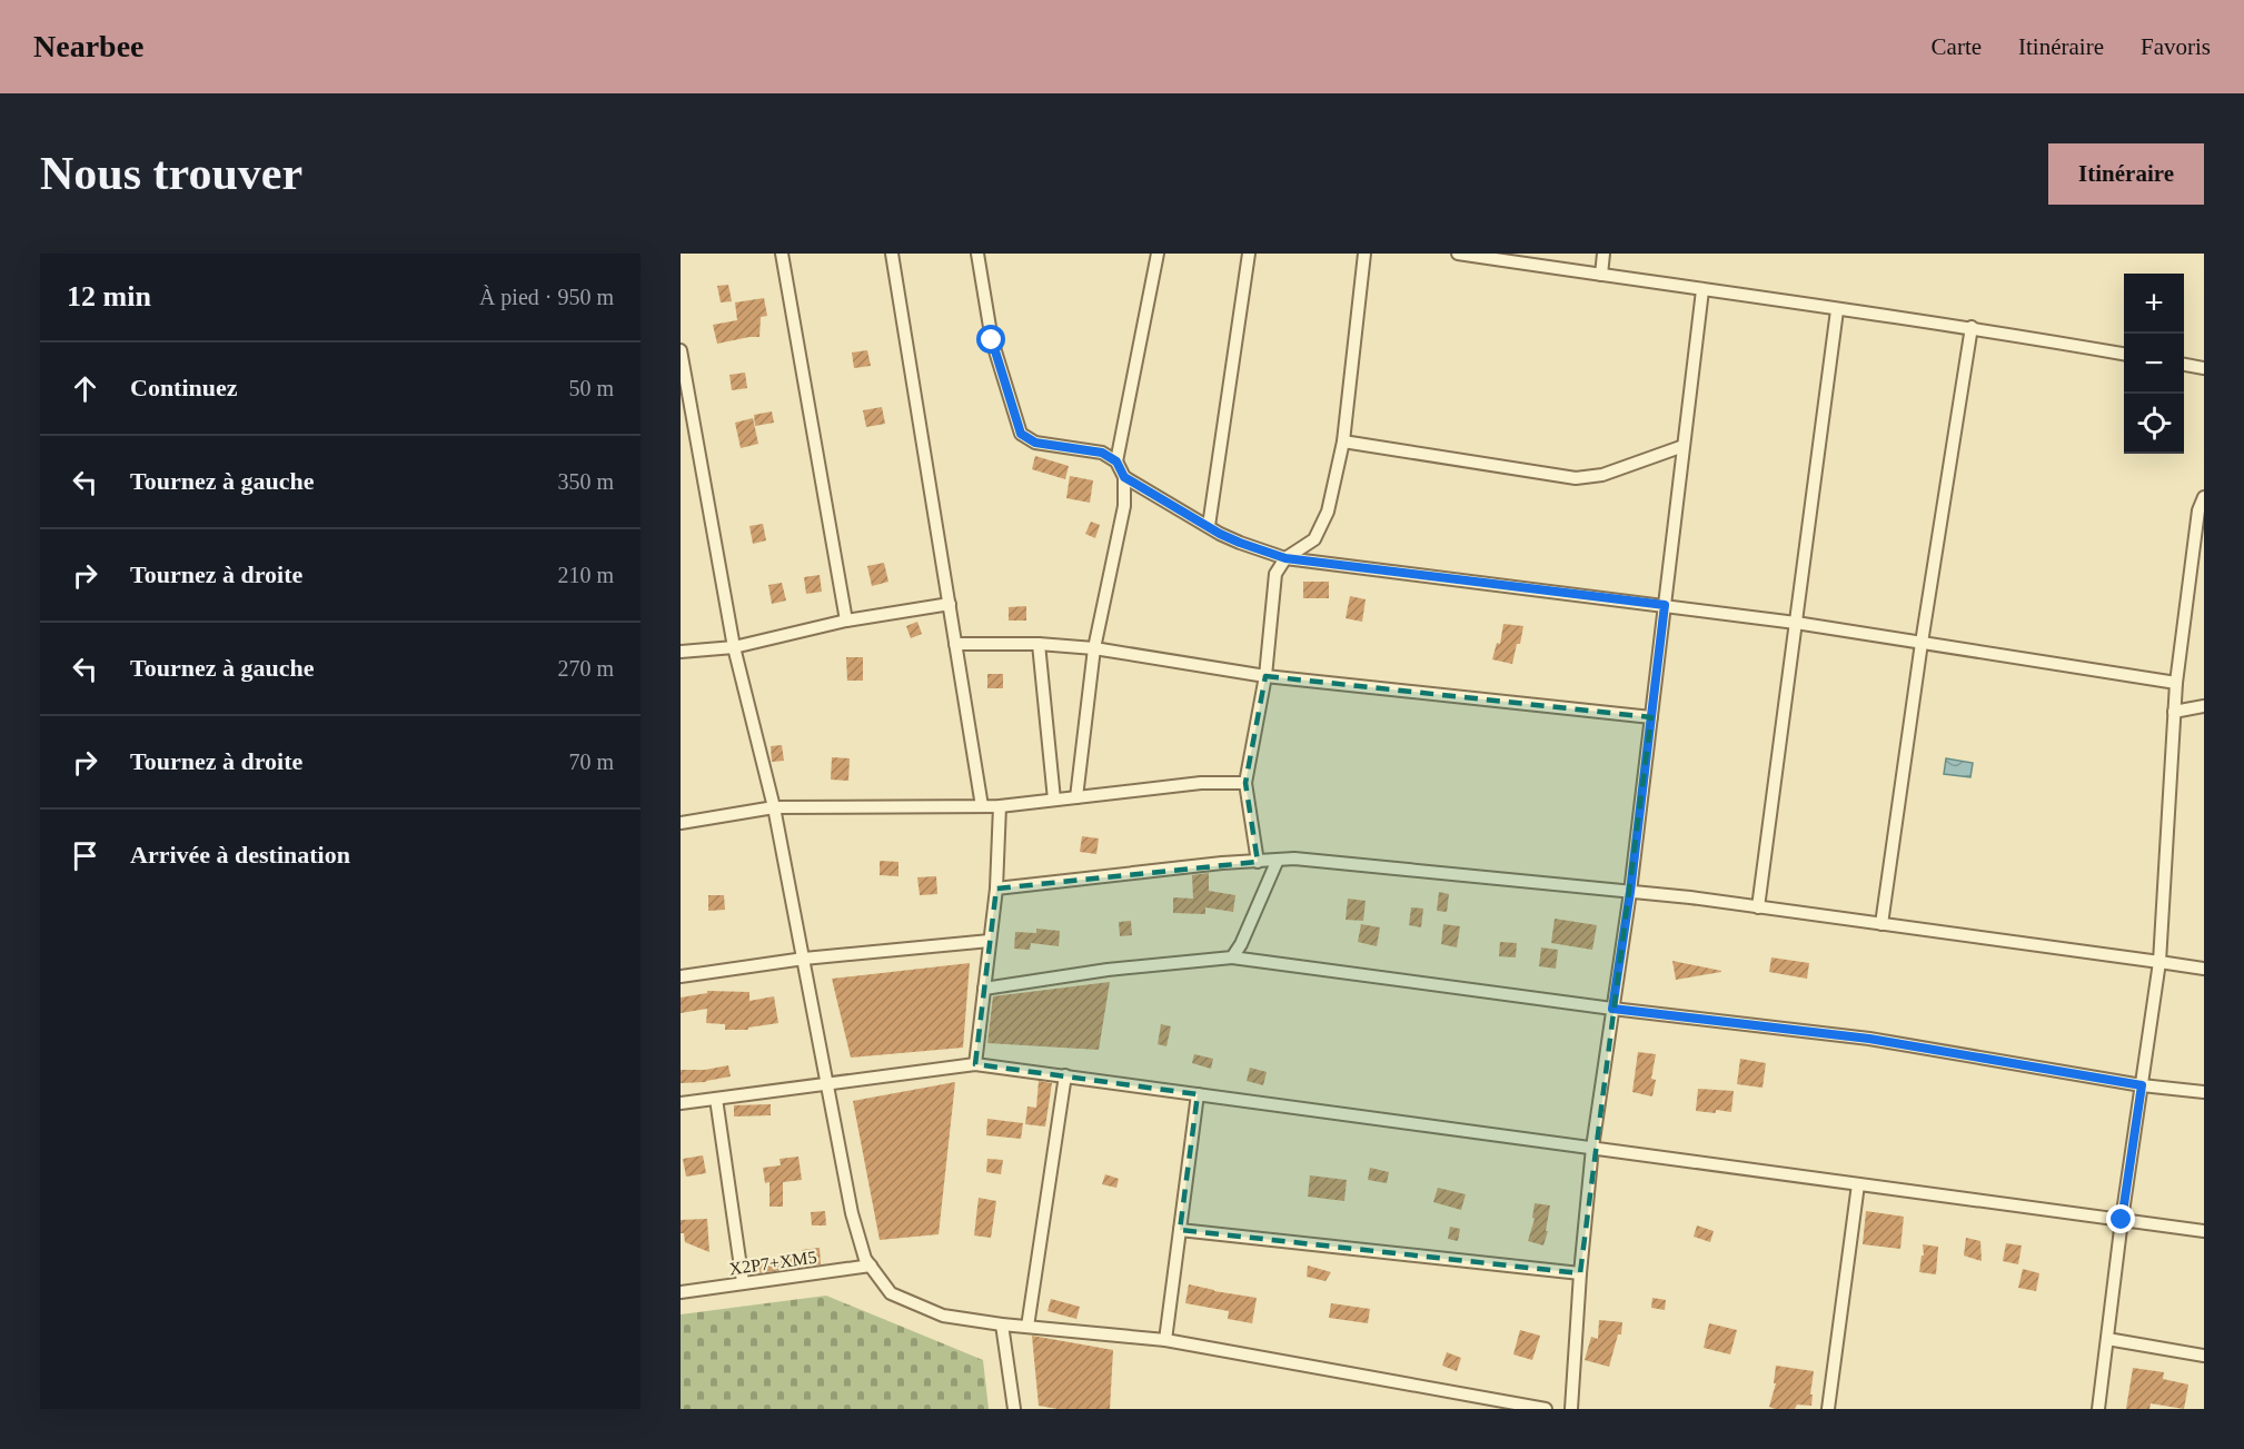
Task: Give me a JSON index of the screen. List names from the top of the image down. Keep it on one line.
{"streets":{"street":["X2P7+XM5"]},"page":{"header":"Nearbee","nav":["Carte","Itinéraire","Favoris"],"buttons":"Itinéraire","title":"Nous trouver","heading":["12 min","À pied · 950 m"],"map_buttons":["+","−"],"list":[["Continuez","50 m"],["Tournez à gauche","350 m"],["Tournez à droite","210 m"],["Tournez à gauche","270 m"],["Tournez à droite","70 m"],"Arrivée à destination"]}}
